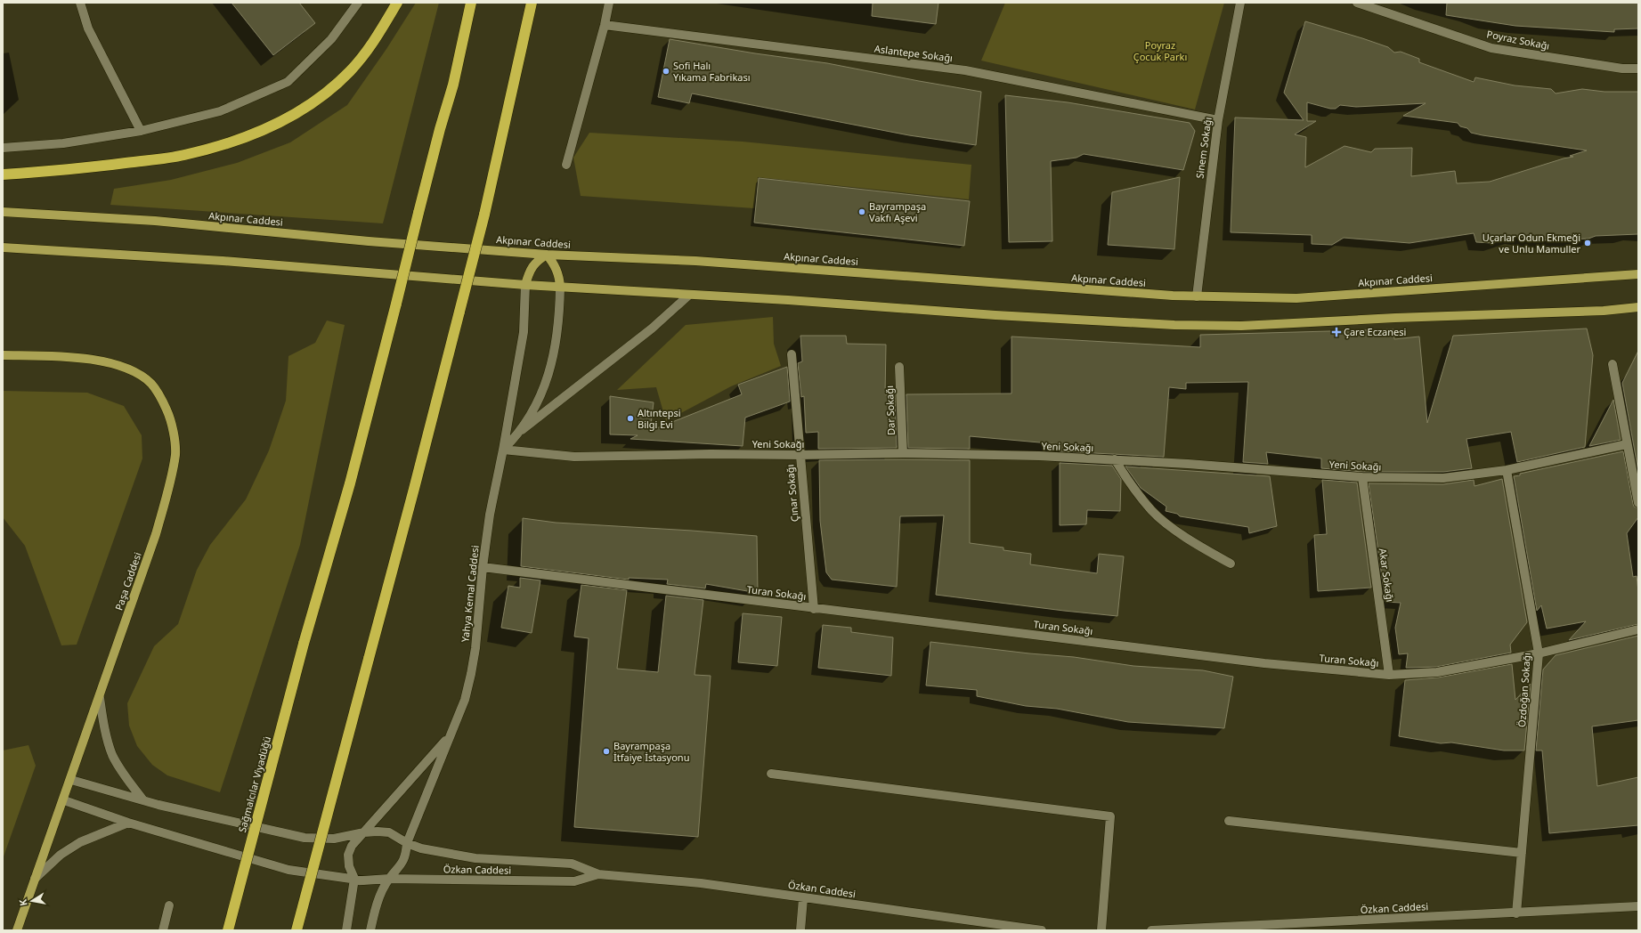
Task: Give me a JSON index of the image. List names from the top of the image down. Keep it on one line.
{"streets":{"highway":["Sağmalcılar Viyadüğü"],"main road":["Akpınar Caddesi","Paşa Caddesi"],"street":["Poyraz Sokağı","Aslantepe Sokağı","Sinem Sokağı","Dar Sokağı","Yeni Sokağı","Çınar Sokağı","Akar Sokağı","Turan Sokağı","Yahya Kemal Caddesi","Özdoğan Sokağı","Özkan Caddesi"]},"crossings":[["Aslantepe Sokağı","Sinem Sokağı"],["Sinem Sokağı","Akpınar Caddesi"],["Dar Sokağı","Yeni Sokağı"],["Yeni Sokağı","Çınar Sokağı"],["Yeni Sokağı","Akar Sokağı"],["Yeni Sokağı","Yahya Kemal Caddesi"],["Yeni Sokağı","Özdoğan Sokağı"],["Çınar Sokağı","Turan Sokağı"],["Akar Sokağı","Turan Sokağı"],["Paşa Caddesi","Özkan Caddesi"],["Turan Sokağı","Yahya Kemal Caddesi"],["Turan Sokağı","Özdoğan Sokağı"],["Yahya Kemal Caddesi","Özkan Caddesi"],["Özdoğan Sokağı","Özkan Caddesi"]],"parks":["Poyraz Çocuk Parkı"],"places":{"other":["Sofi Halı Yıkama Fabrikası","Bayrampaşa Vakfı Aşevi","Uçarlar Odun Ekmeği ve Unlu Mamuller","Altıntepsi Bilgi Evi","Bayrampaşa İtfaiye İstasyonu"],"health":["Çare Eczanesi"]},"north":"left"}
